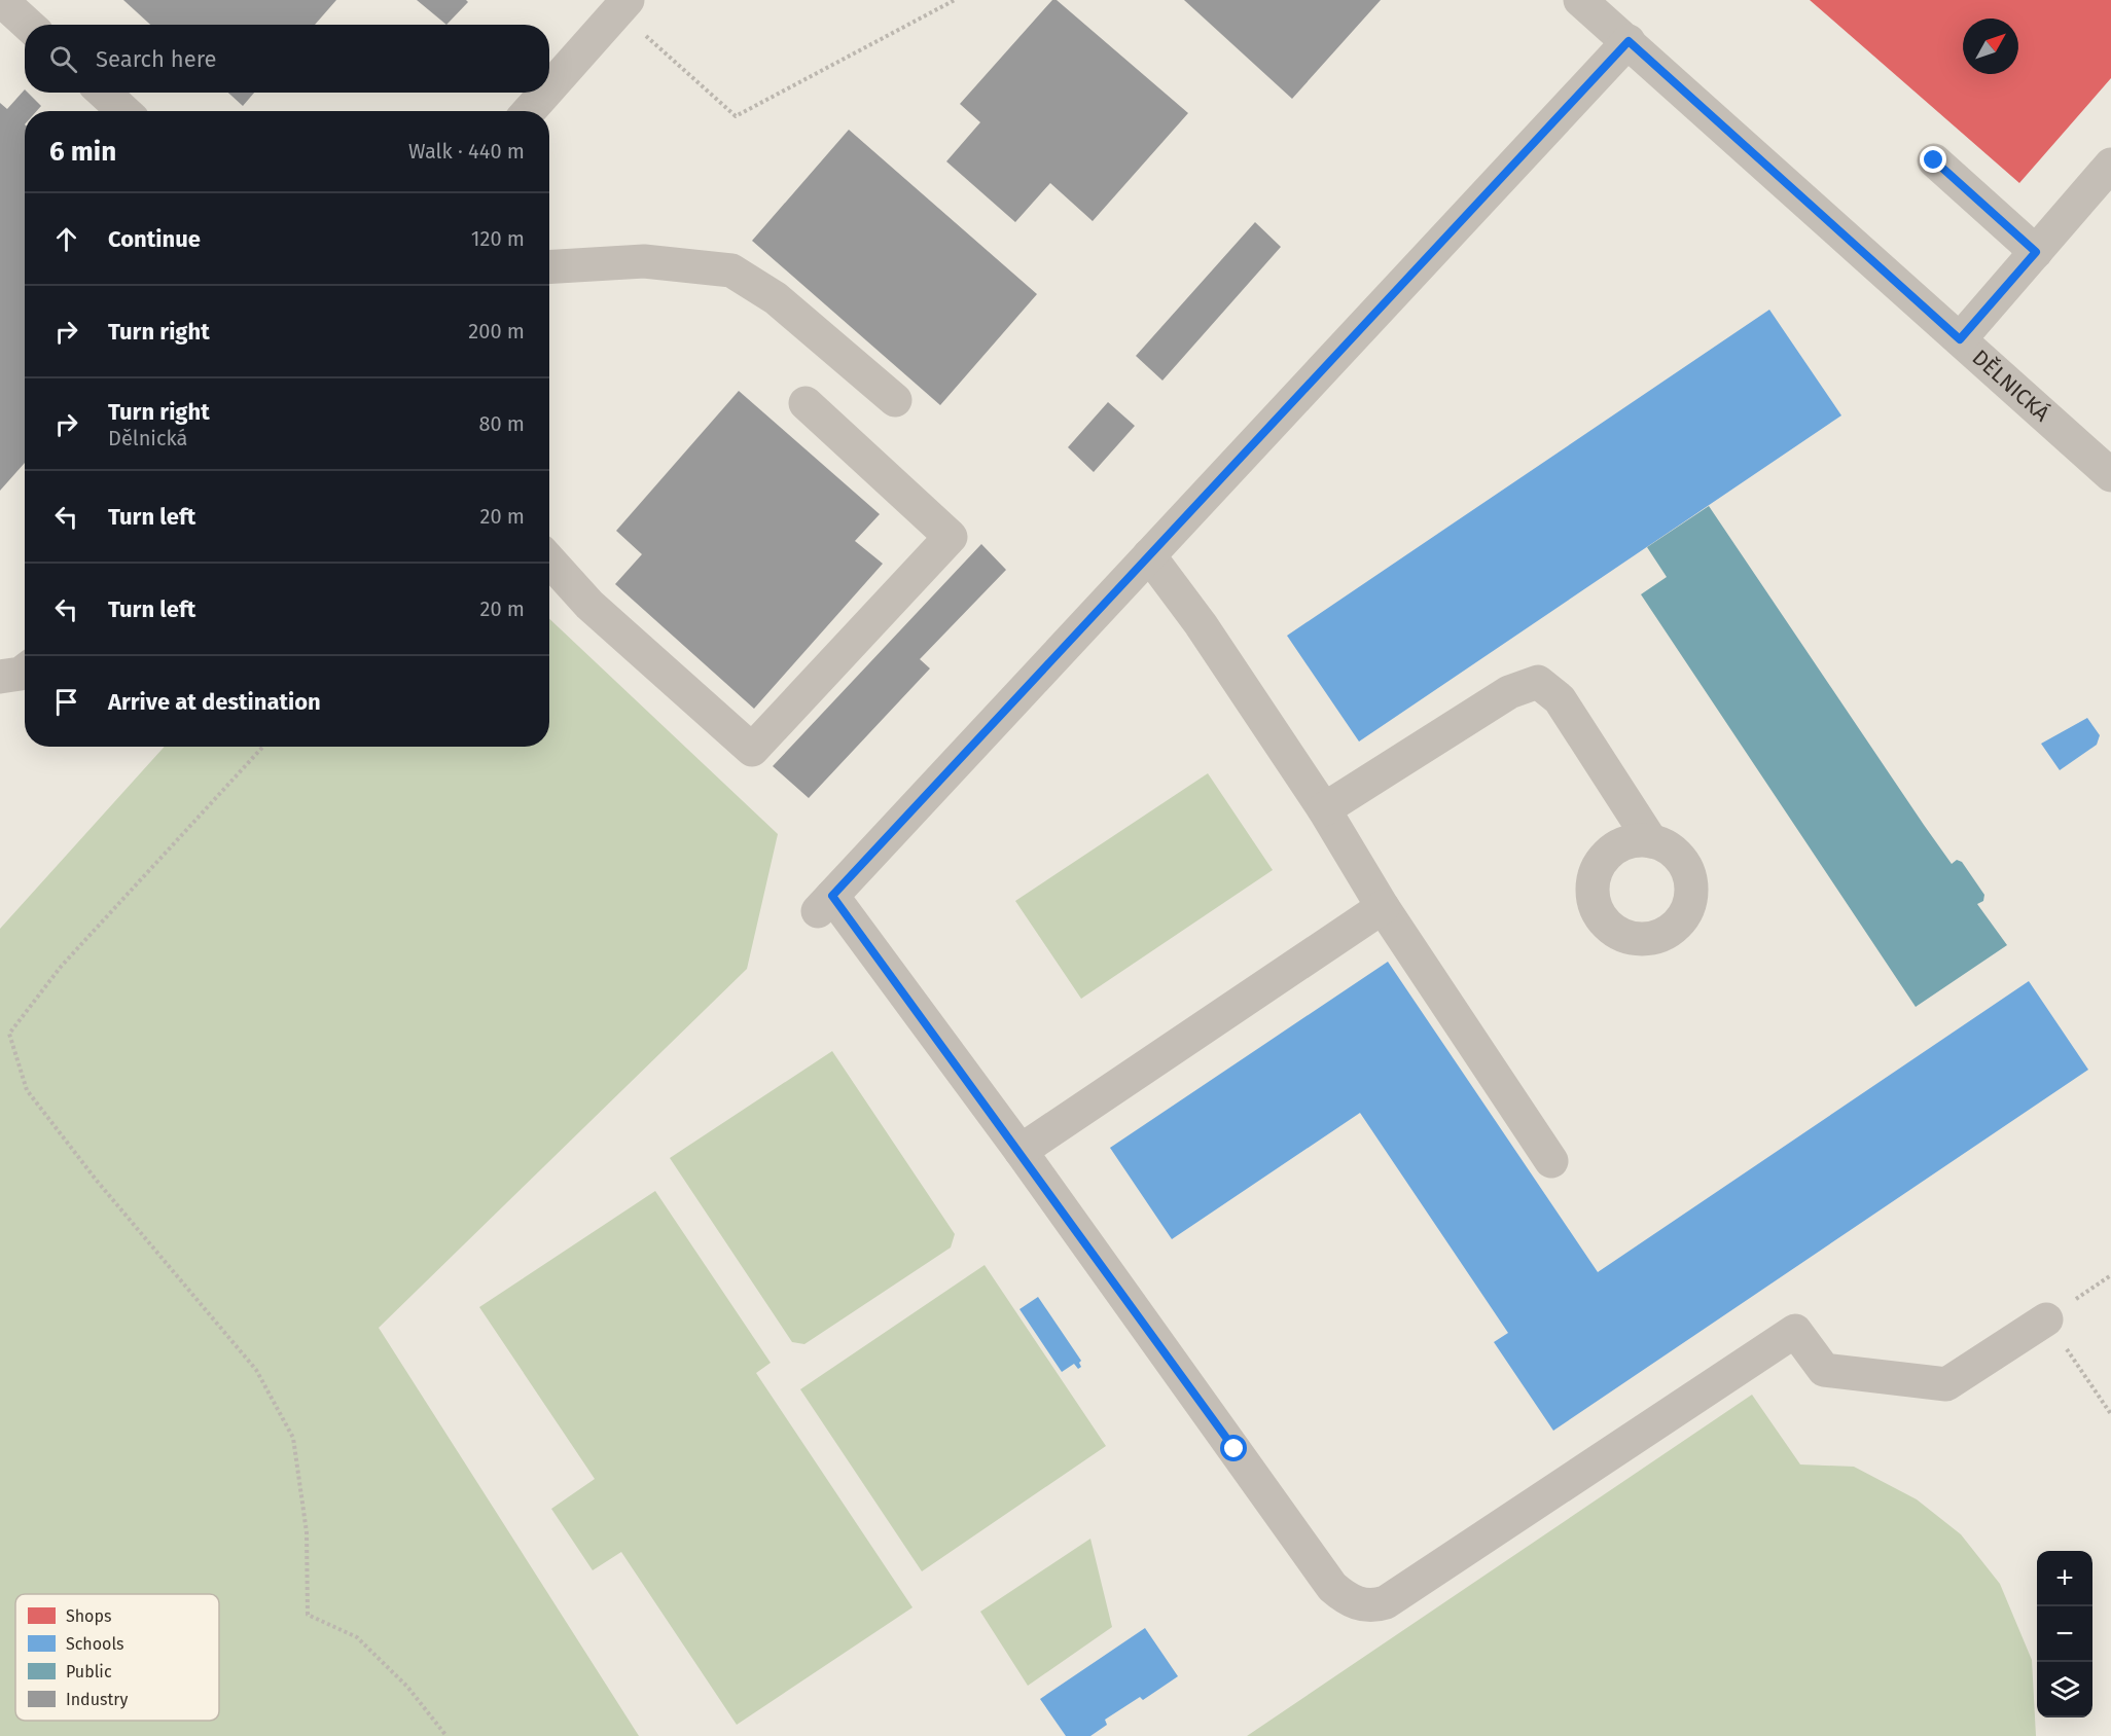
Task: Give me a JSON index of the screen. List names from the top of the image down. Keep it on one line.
{"streets":{"street":["DĚLNICKÁ"]},"legend":["Shops","Schools","Public","Industry"],"north":"top right","page":{"search":"Search here","heading":["6 min","Walk · 440 m"],"list":[["Continue","120 m"],["Turn right","200 m"],["Turn right","Dělnická","80 m"],["Turn left","20 m"],["Turn left","20 m"],"Arrive at destination"],"map_buttons":["+","−"]}}
